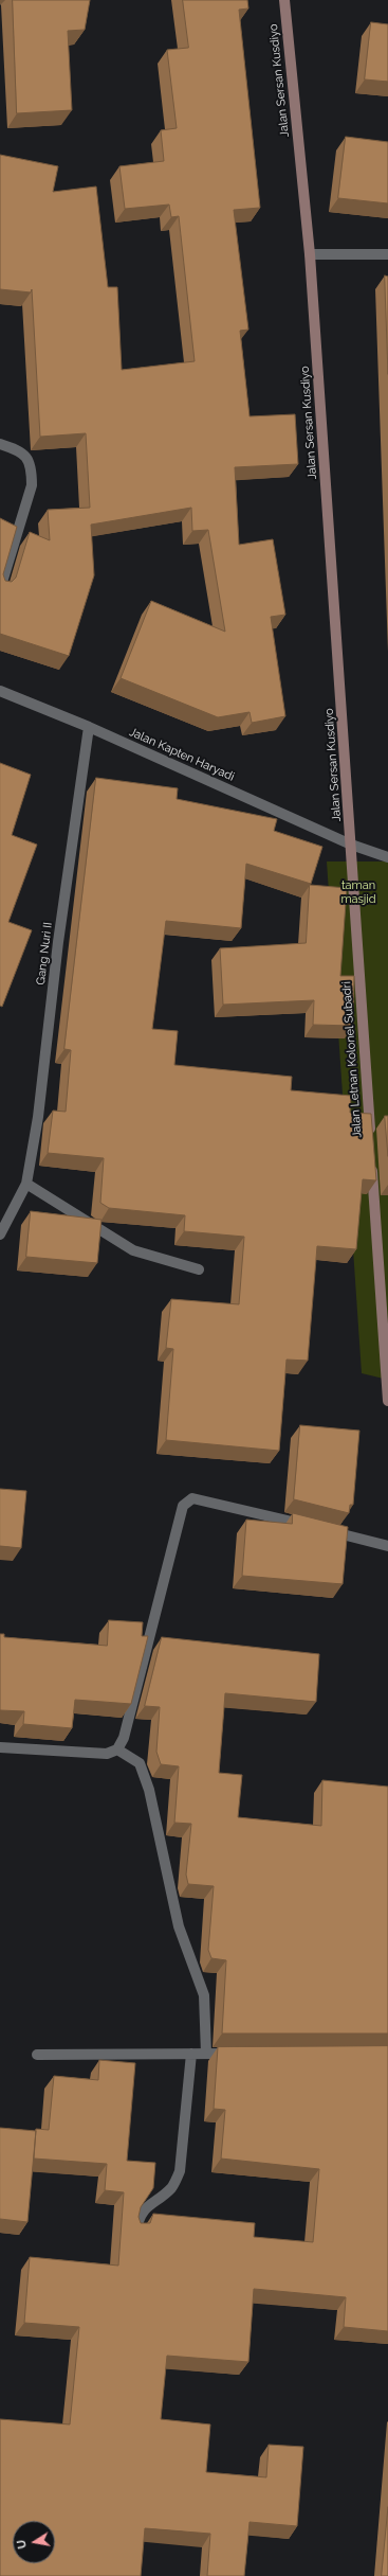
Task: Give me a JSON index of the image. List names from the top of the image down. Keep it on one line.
{"streets":{"main road":["Jalan Sersan Kusdiyo","Jalan Letnan Kolonel Subadri"],"street":["Jalan Kapten Haryadi","Gang Nuri II"]},"crossings":[["Jalan Sersan Kusdiyo","Jalan Kapten Haryadi"],["Jalan Sersan Kusdiyo","Jalan Letnan Kolonel Subadri"],["Jalan Kapten Haryadi","Gang Nuri II"],["Jalan Kapten Haryadi","Jalan Letnan Kolonel Subadri"]],"parks":["taman masjid"],"north":"left"}
